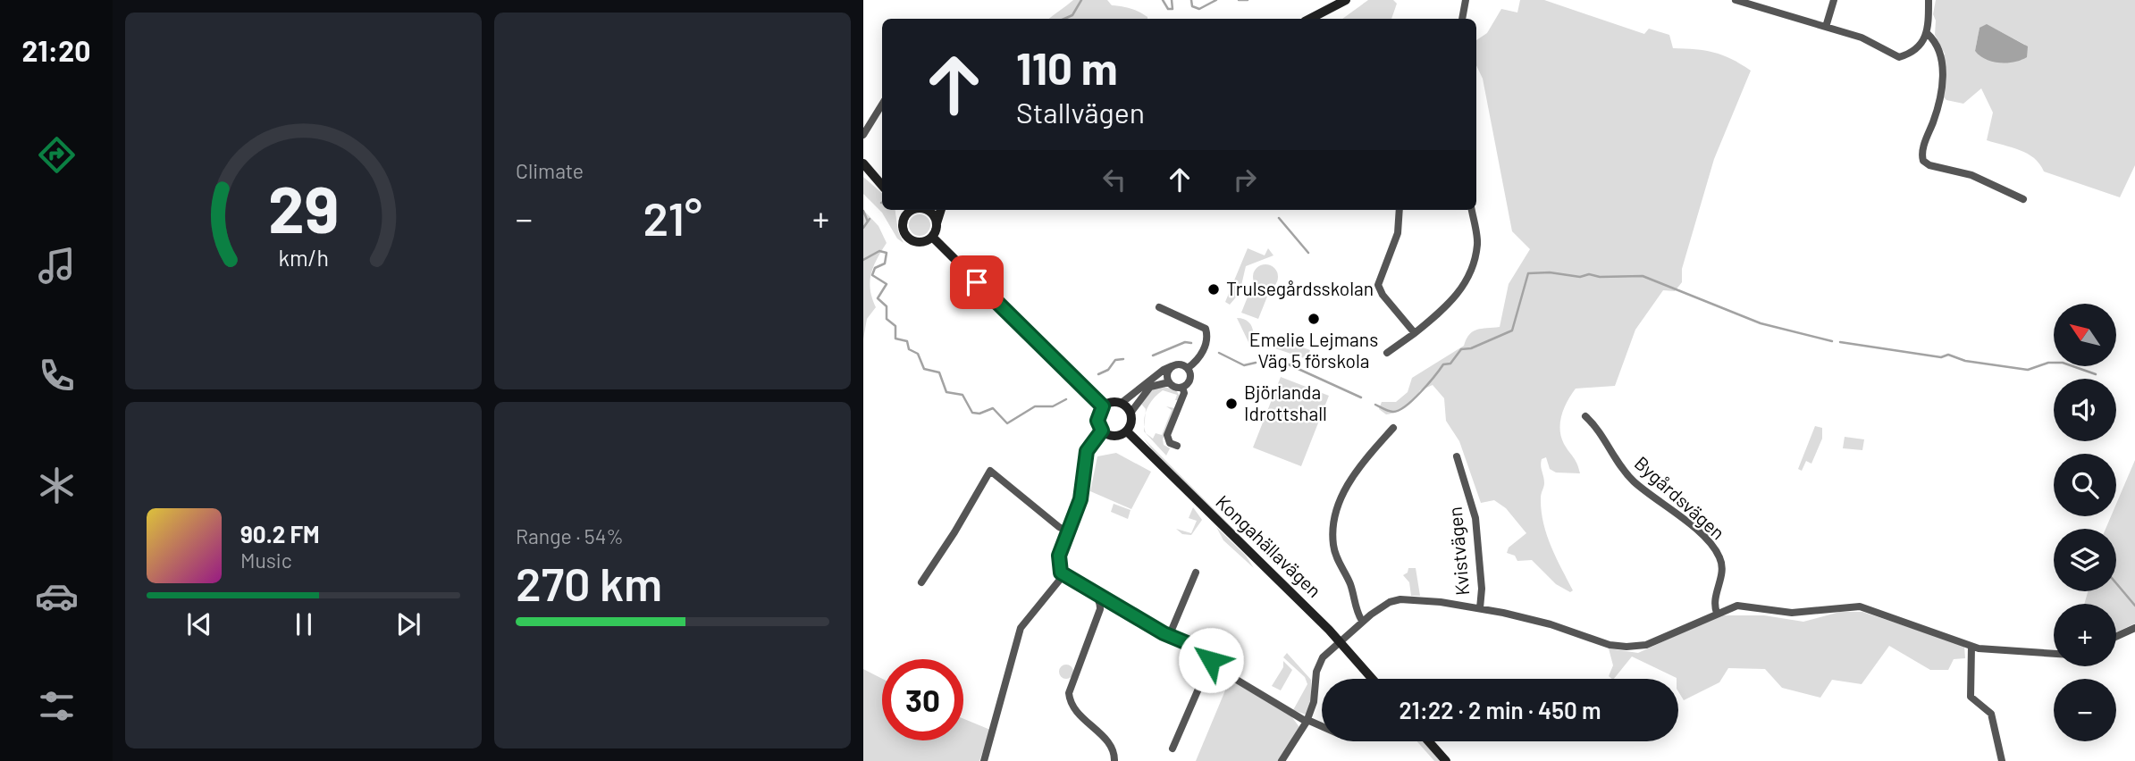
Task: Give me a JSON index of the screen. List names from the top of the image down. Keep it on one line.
{"streets":{"street":["Bygårdsvägen","Kongahällavägen","Kvistvägen"]},"places":["Trulsegårdsskolan","Emelie Lejmans Väg 5 förskola","Björlanda Idrottshall"],"north":"top left","page":{"tabs":"21:20","tile":["Climate",["Range · 54%","270 km"]],"turn":["110 m","Stallvägen"],"heat":["−","21°","+"],"map_buttons":["+","−"],"song":["90.2 FM","Music"],"limit":"30","trip":"21:22 · 2 min · 450 m","gauge":["29","km/h"]}}
